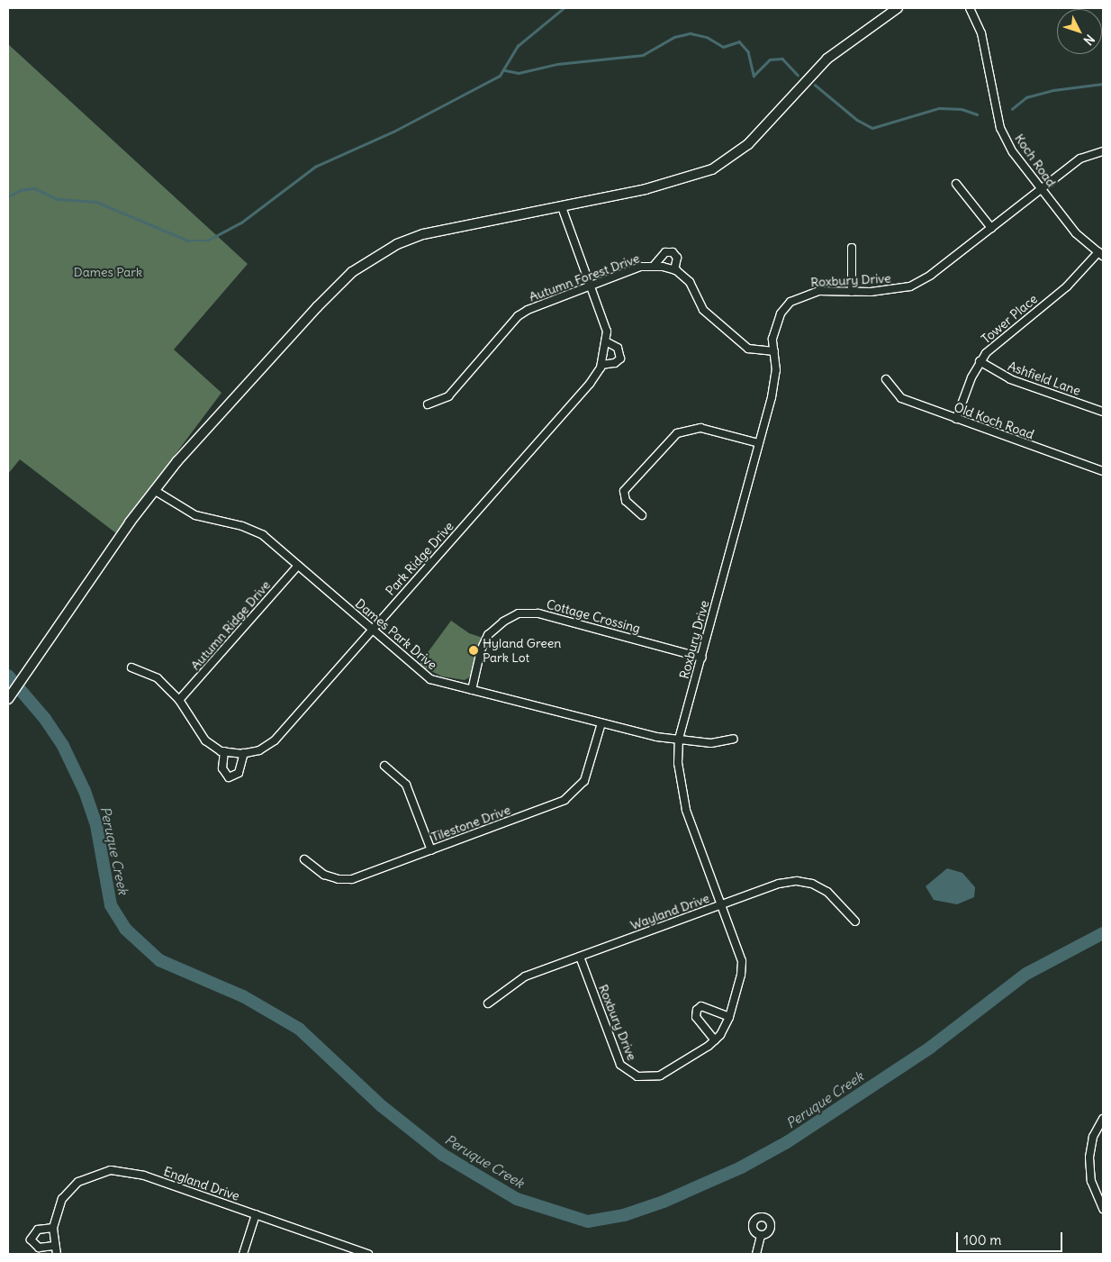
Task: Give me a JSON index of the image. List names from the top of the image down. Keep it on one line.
{"streets":{"street":["Koch Road","Autumn Forest Drive","Roxbury Drive","Tower Place","Ashfield Lane","Old Koch Road","Park Ridge Drive","Cottage Crossing","Autumn Ridge Drive","Dames Park Drive","Tilestone Drive","Wayland Drive","England Drive"]},"crossings":[["Koch Road","Roxbury Drive"],["Koch Road","Tower Place"],["Autumn Forest Drive","Park Ridge Drive"],["Roxbury Drive","Cottage Crossing"],["Roxbury Drive","Dames Park Drive"],["Roxbury Drive","Wayland Drive"],["Tower Place","Ashfield Lane"],["Tower Place","Old Koch Road"],["Park Ridge Drive","Autumn Ridge Drive"],["Park Ridge Drive","Dames Park Drive"],["Cottage Crossing","Dames Park Drive"],["Autumn Ridge Drive","Dames Park Drive"],["Dames Park Drive","Tilestone Drive"]],"water":["Peruque Creek"],"parks":["Dames Park"],"places":["Hyland Green Park Lot"],"scale_bar":"100 m","north":"bottom right"}
